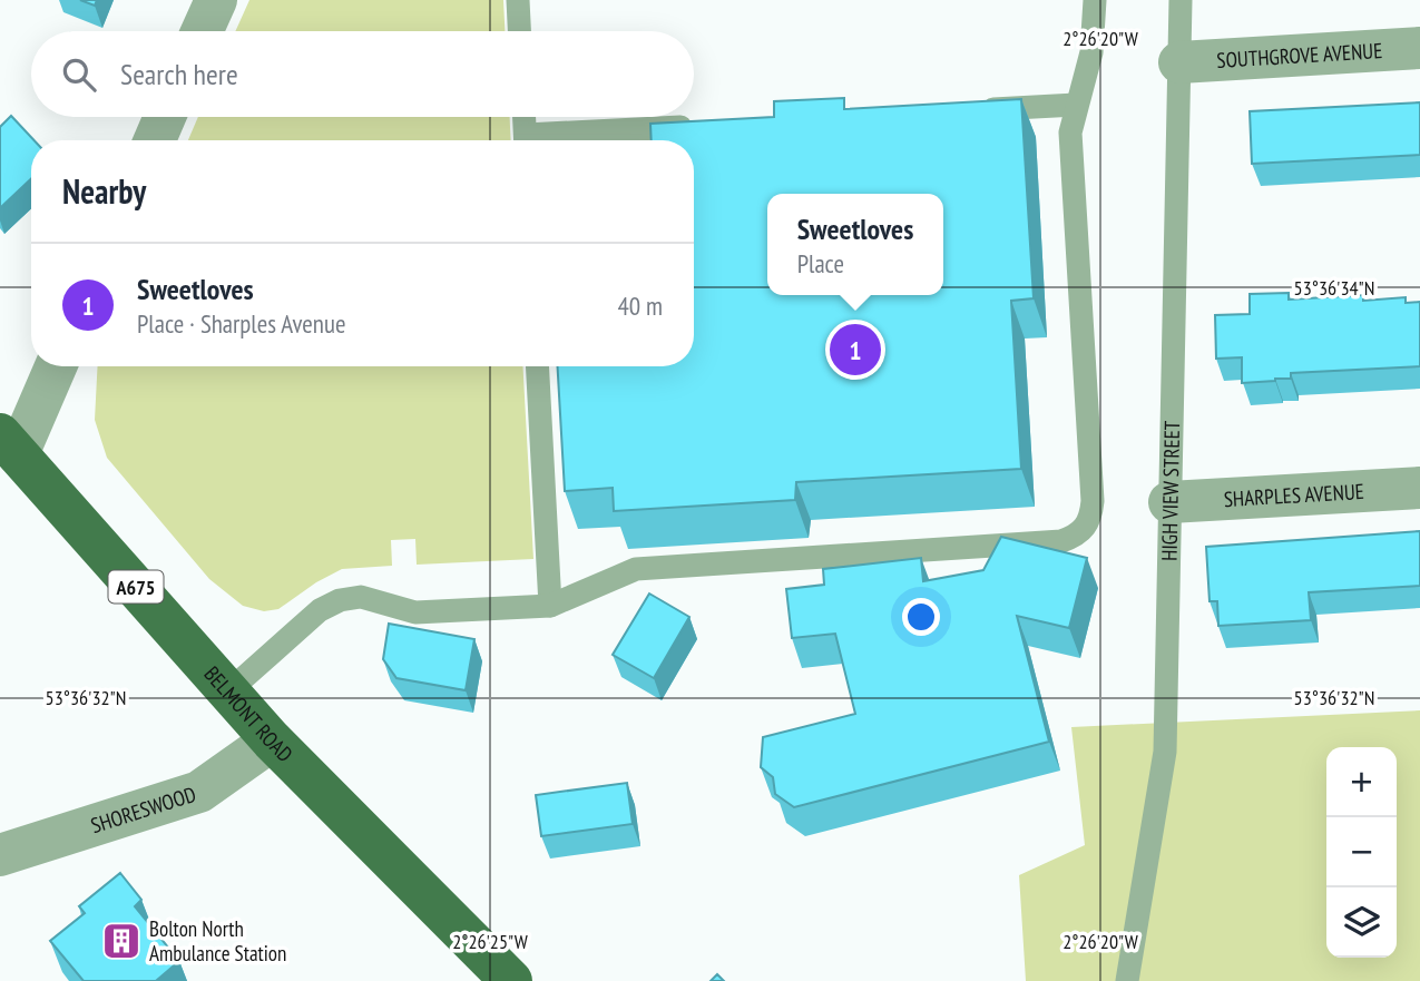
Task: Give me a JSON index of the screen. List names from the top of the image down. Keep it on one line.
{"streets":{"main road":["A675","BELMONT ROAD"],"street":["SOUTHGROVE AVENUE","SHARPLES AVENUE","SHORESWOOD"],"lane":["HIGH VIEW STREET"]},"crossings":[["SOUTHGROVE AVENUE","HIGH VIEW STREET"],["HIGH VIEW STREET","SHARPLES AVENUE"],["BELMONT ROAD","SHORESWOOD"]],"places":{"building":["Bolton North Ambulance Station"]},"page":{"search":"Search here","heading":"Nearby","popup":["Sweetloves","Place"],"list":[{"mark":"1","name":"Sweetloves","note":"Place · Sharples Avenue","value":"40 m"}],"pins":"1","map_buttons":["+","−"]},"coordinates":["2°26'20\"W","53°36'34\"N","53°36'32\"N","2°26'25\"W"]}
